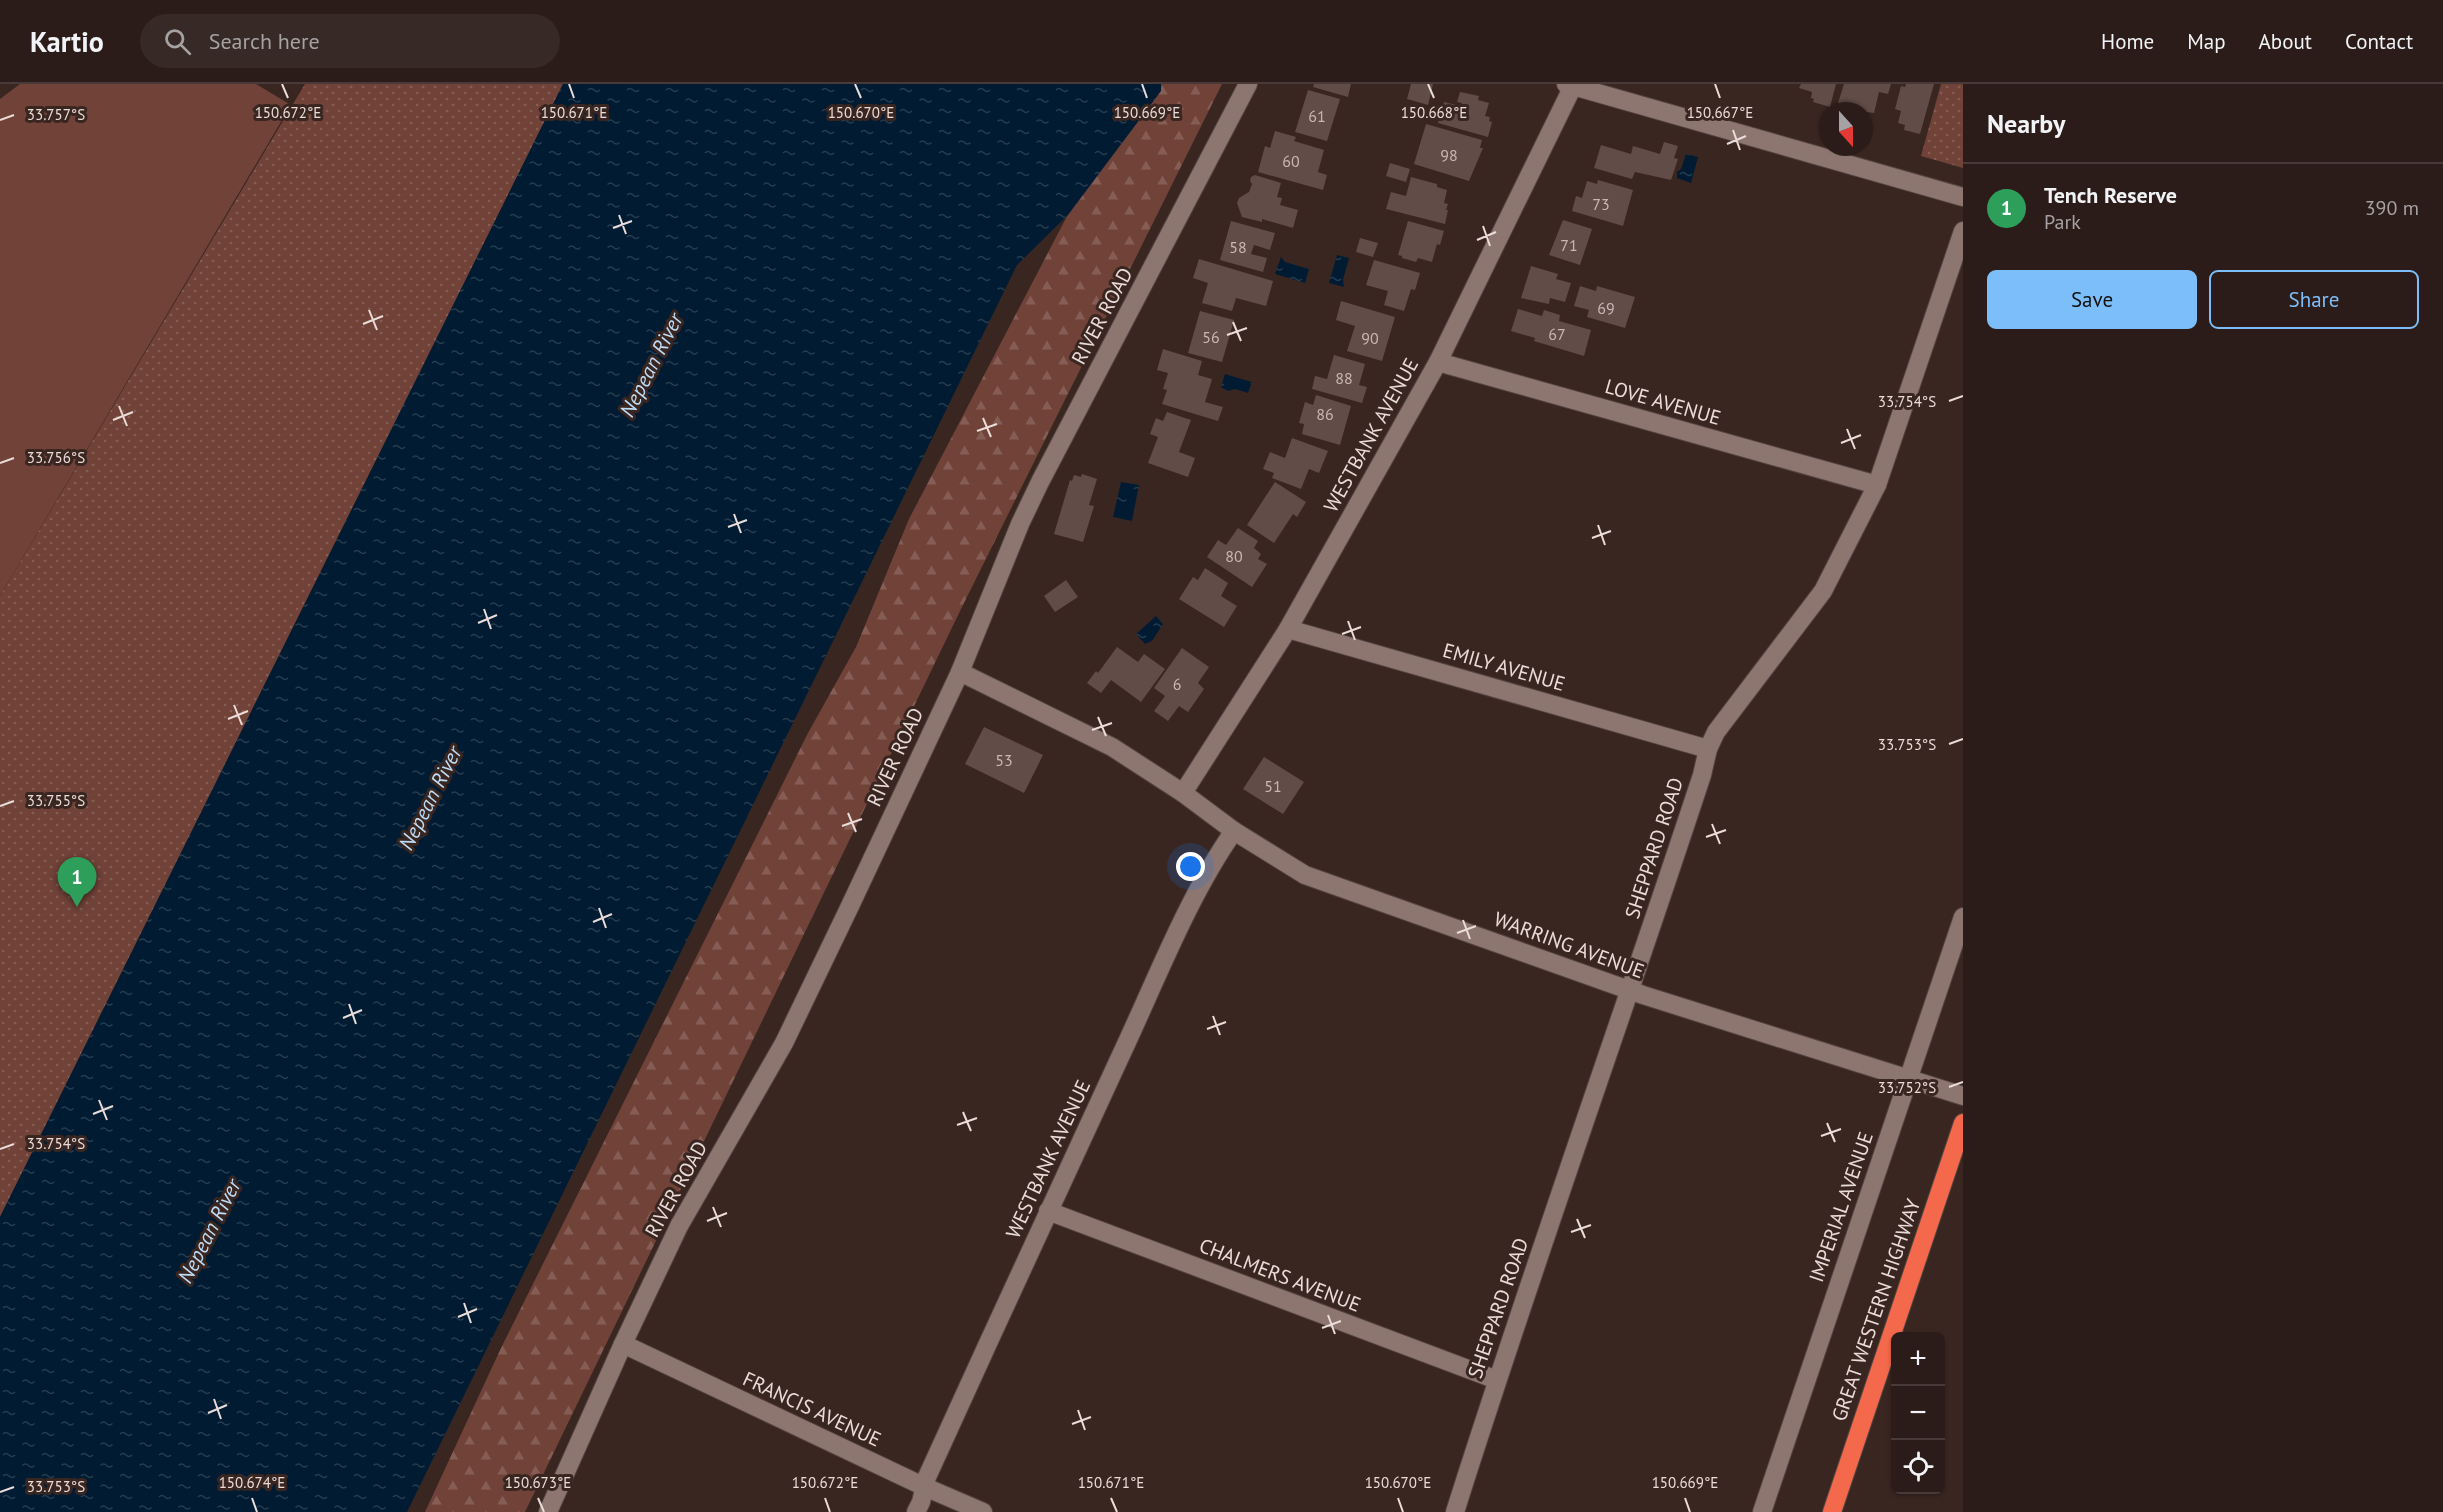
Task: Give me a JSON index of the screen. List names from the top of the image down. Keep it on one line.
{"streets":{"highway":["GREAT WESTERN HIGHWAY"],"street":["RIVER ROAD","LOVE AVENUE","WESTBANK AVENUE","EMILY AVENUE","SHEPPARD ROAD","WARRING AVENUE","IMPERIAL AVENUE","CHALMERS AVENUE","FRANCIS AVENUE"]},"crossings":[["RIVER ROAD","WARRING AVENUE"],["RIVER ROAD","FRANCIS AVENUE"],["LOVE AVENUE","WESTBANK AVENUE"],["LOVE AVENUE","SHEPPARD ROAD"],["WESTBANK AVENUE","EMILY AVENUE"],["WESTBANK AVENUE","WARRING AVENUE"],["WESTBANK AVENUE","CHALMERS AVENUE"],["WESTBANK AVENUE","FRANCIS AVENUE"],["EMILY AVENUE","SHEPPARD ROAD"],["SHEPPARD ROAD","WARRING AVENUE"],["SHEPPARD ROAD","CHALMERS AVENUE"],["WARRING AVENUE","IMPERIAL AVENUE"]],"water":["Nepean River"],"house_numbers":["61","98","60","73","71","58","69","67","56","90","88","86","80","6","53","51"],"north":"bottom","page":{"header":"Kartio","search":"Search here","nav":["Home","Map","About","Contact"],"heading":"Nearby","list":[{"mark":"1","name":"Tench Reserve","note":"Park","value":"390 m"}],"buttons":["Save","Share"],"pins":"1","map_buttons":["+","−"]},"coordinates":["150.672°E","150.671°E","150.670°E","150.669°E","150.668°E","150.667°E","33.757°S","33.754°S","33.756°S","33.753°S","33.755°S","33.752°S","150.674°E","150.673°E"]}
